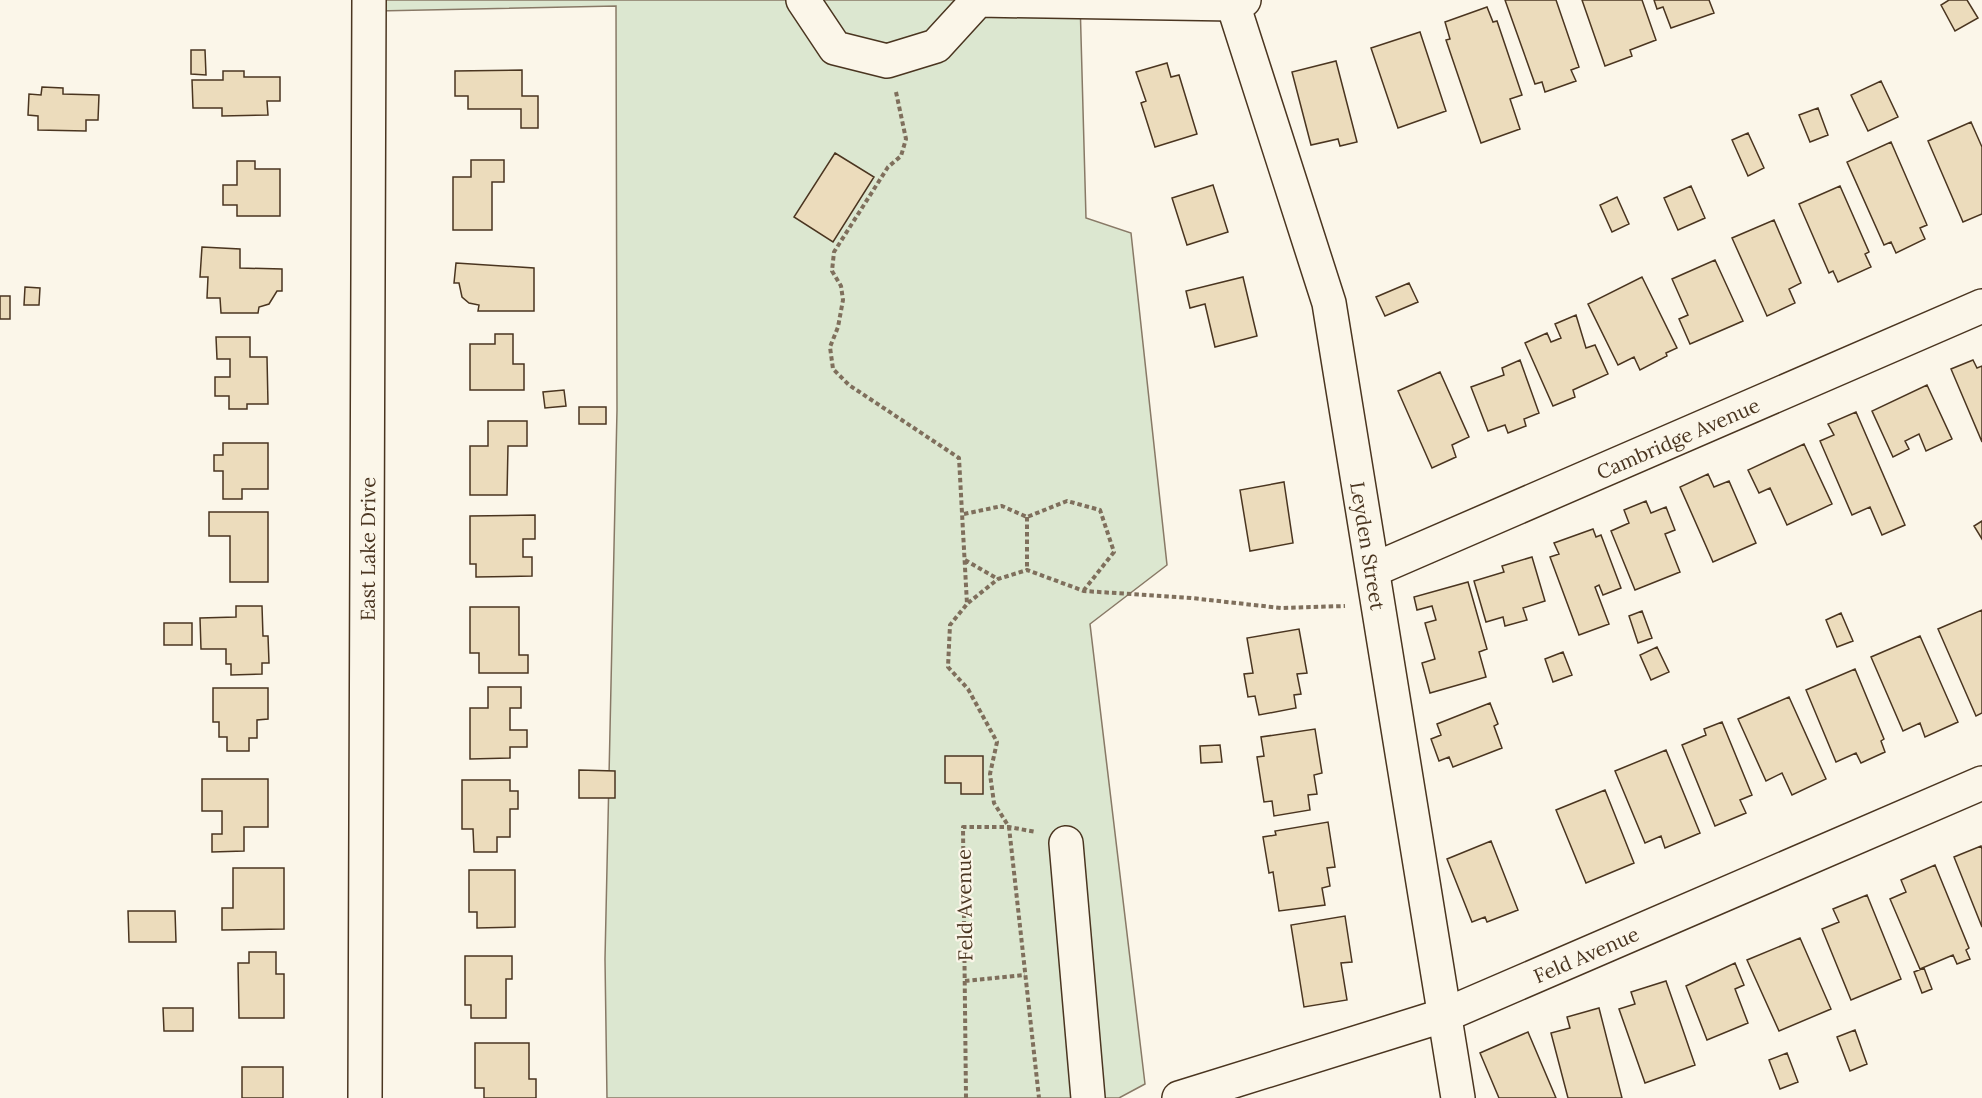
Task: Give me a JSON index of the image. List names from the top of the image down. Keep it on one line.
{"streets":{"street":["Cambridge Avenue","Leyden Street","East Lake Drive","Feld Avenue"]},"crossings":[["Cambridge Avenue","Leyden Street"],["Leyden Street","Feld Avenue"]]}
